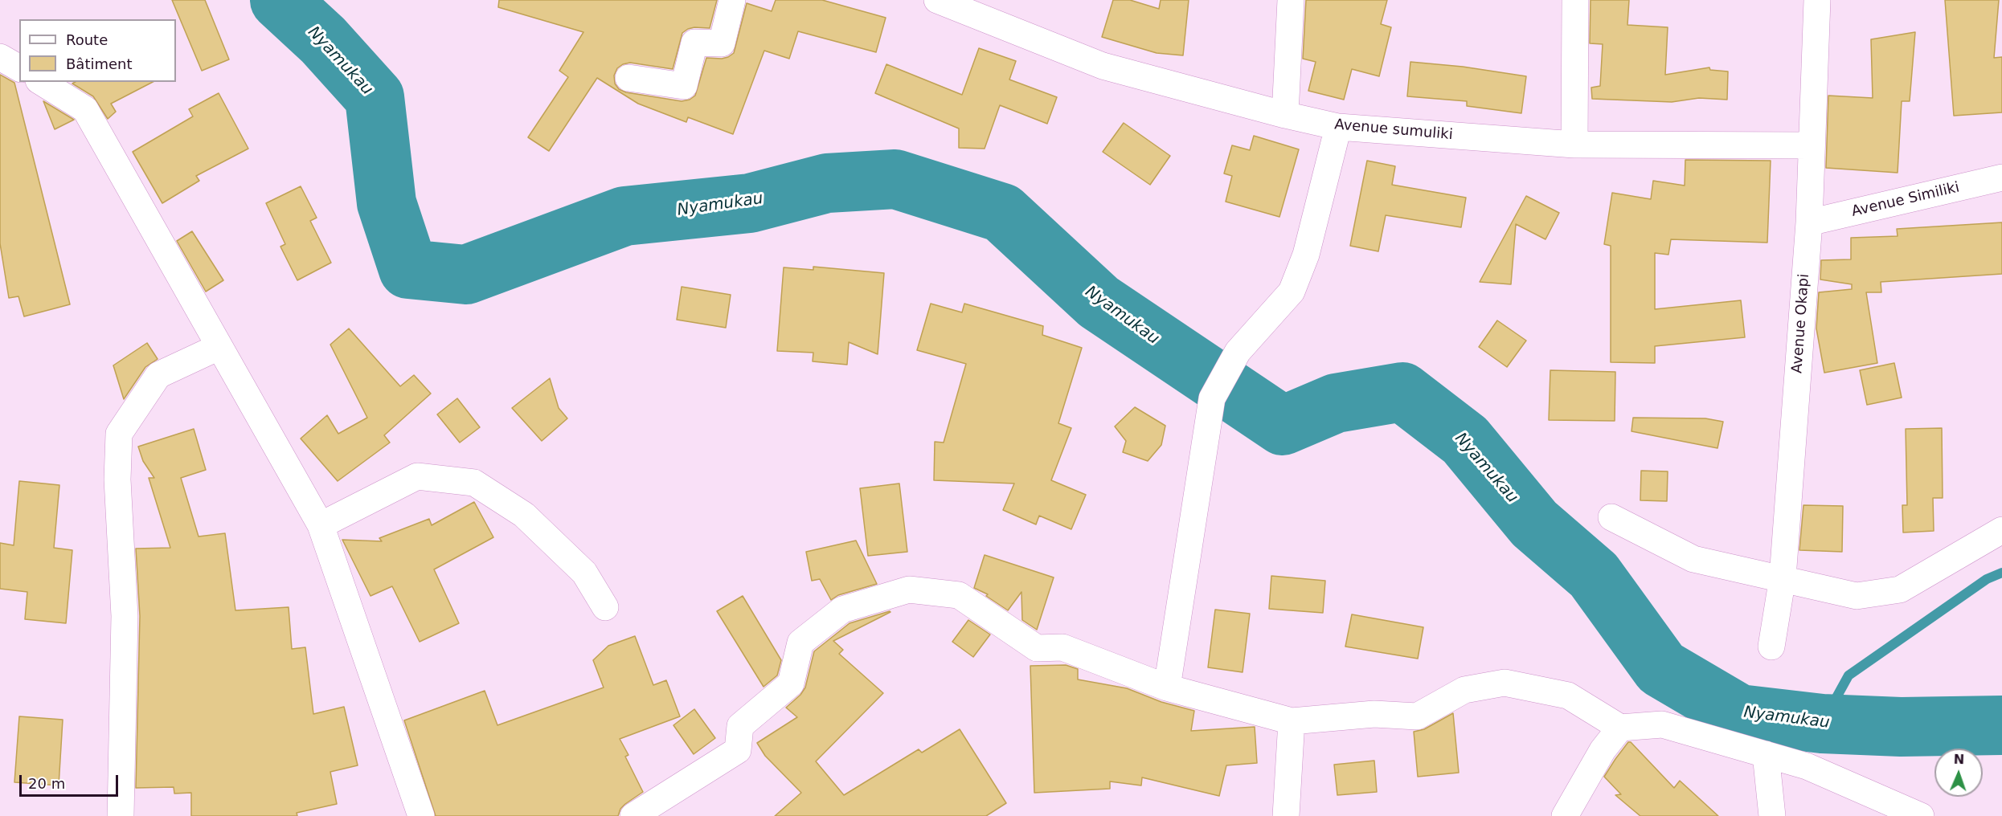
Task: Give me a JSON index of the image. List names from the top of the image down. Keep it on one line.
{"streets":{"street":["Avenue sumuliki","Avenue Similiki","Avenue Okapi"]},"crossings":[["Avenue sumuliki","Avenue Okapi"],["Avenue Similiki","Avenue Okapi"]],"water":["Nyamukau"],"legend":["Route","Bâtiment"],"scale_bar":"20 m","north":"top"}
